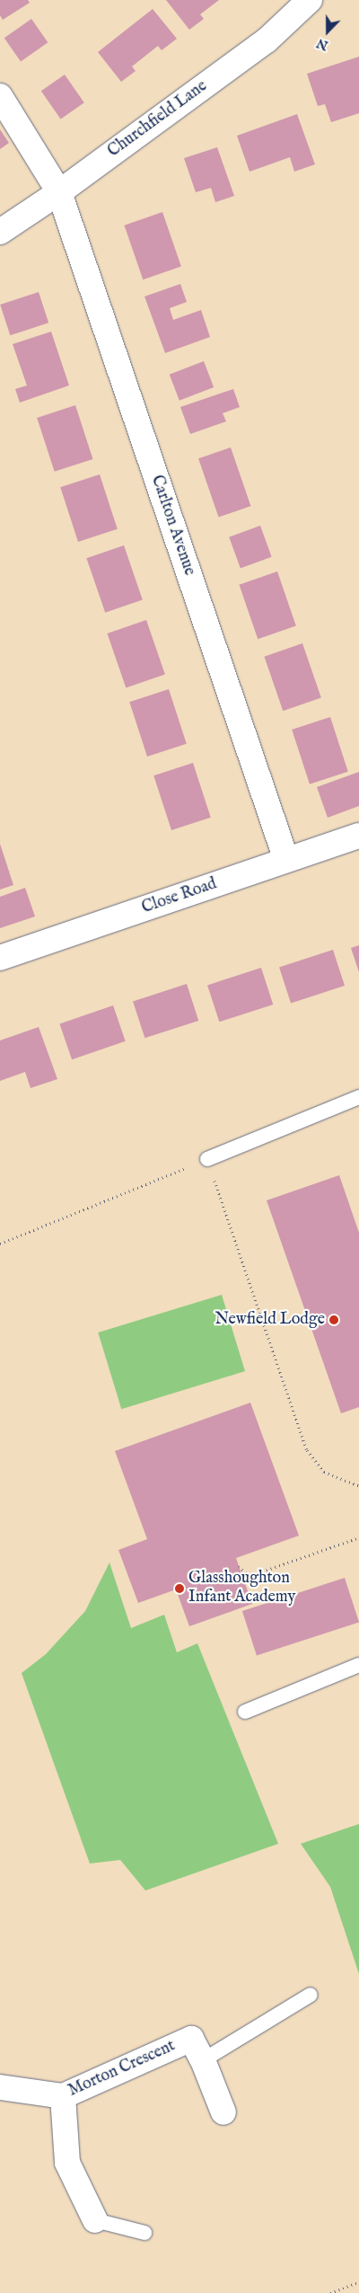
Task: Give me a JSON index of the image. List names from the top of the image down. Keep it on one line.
{"streets":{"street":["Churchfield Lane","Carlton Avenue","Close Road","Morton Crescent"]},"crossings":[["Churchfield Lane","Carlton Avenue"],["Carlton Avenue","Close Road"]],"places":["Newfield Lodge","Glasshoughton Infant Academy"],"north":"bottom"}
